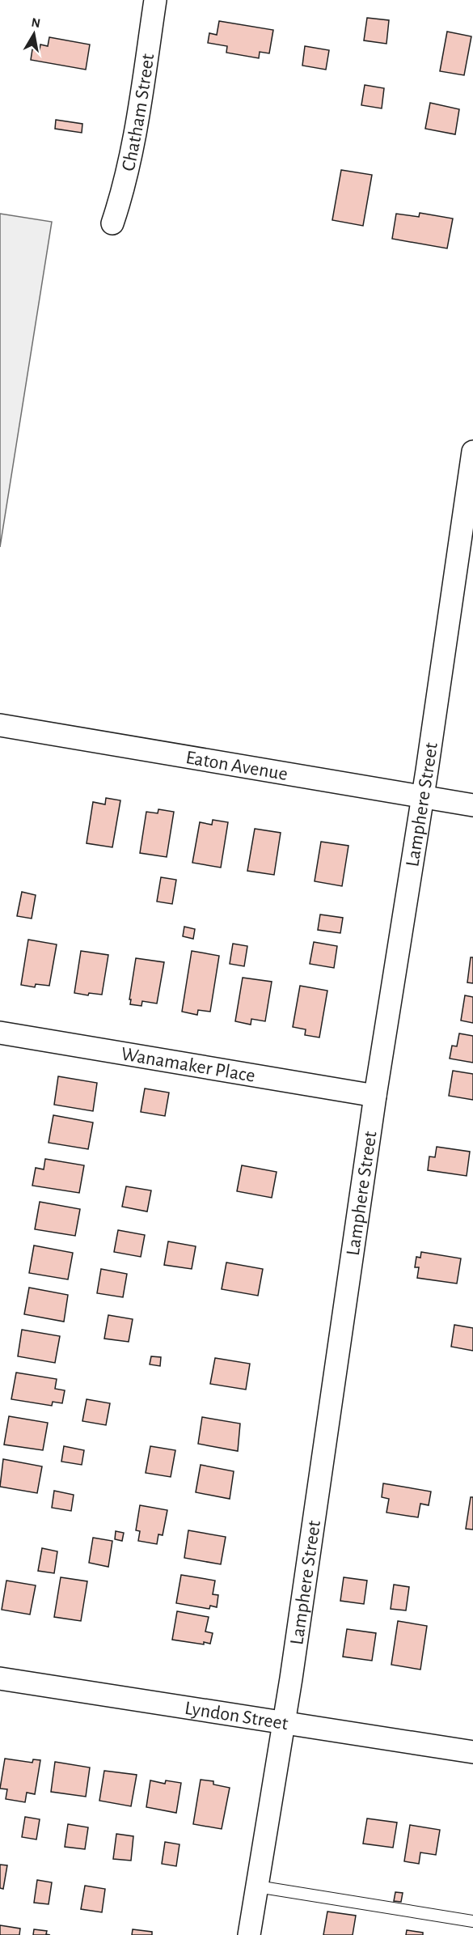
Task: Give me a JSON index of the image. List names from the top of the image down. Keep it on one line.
{"streets":{"street":["Chatham Street","Eaton Avenue","Lamphere Street","Wanamaker Place","Lyndon Street"]},"crossings":[["Eaton Avenue","Lamphere Street"],["Lamphere Street","Wanamaker Place"],["Lamphere Street","Lyndon Street"]],"north":"top"}
